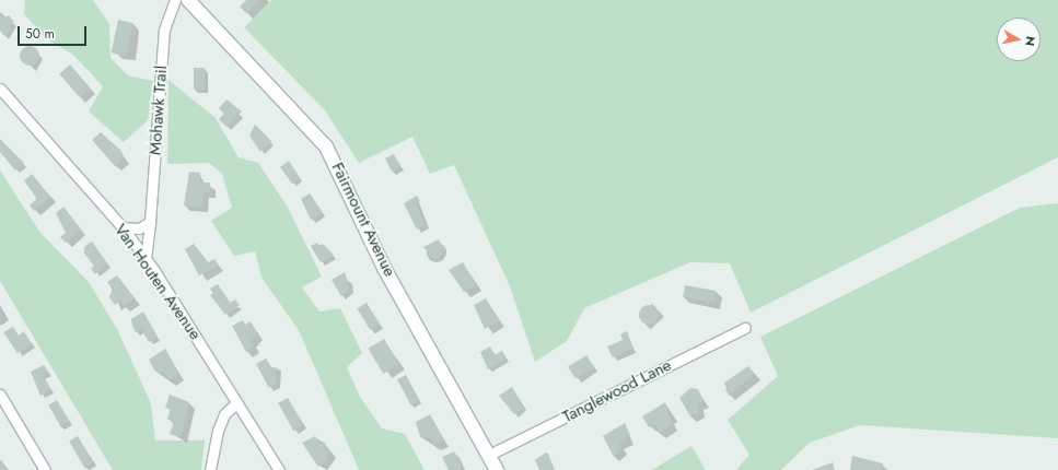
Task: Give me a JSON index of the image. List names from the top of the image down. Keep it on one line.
{"streets":{"main road":["Fairmount Avenue"],"street":["Mohawk Trail","Van Houten Avenue","Tanglewood Lane"]},"crossings":[["Mohawk Trail","Van Houten Avenue"],["Fairmount Avenue","Tanglewood Lane"]],"scale_bar":"50 m","north":"right"}
